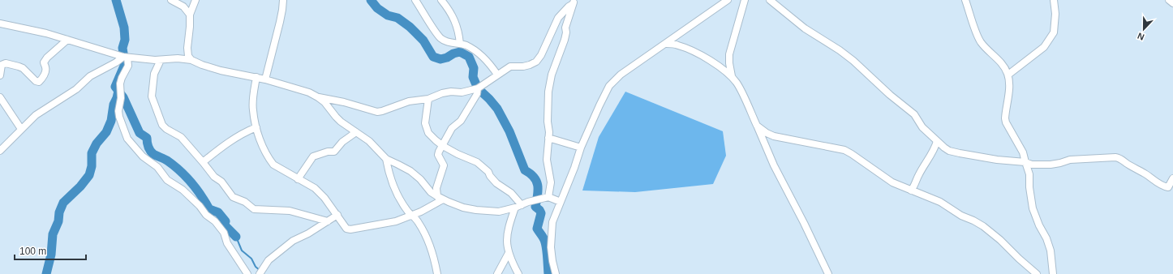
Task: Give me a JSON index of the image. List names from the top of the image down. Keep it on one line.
{"scale_bar":"100 m","north":"bottom"}
